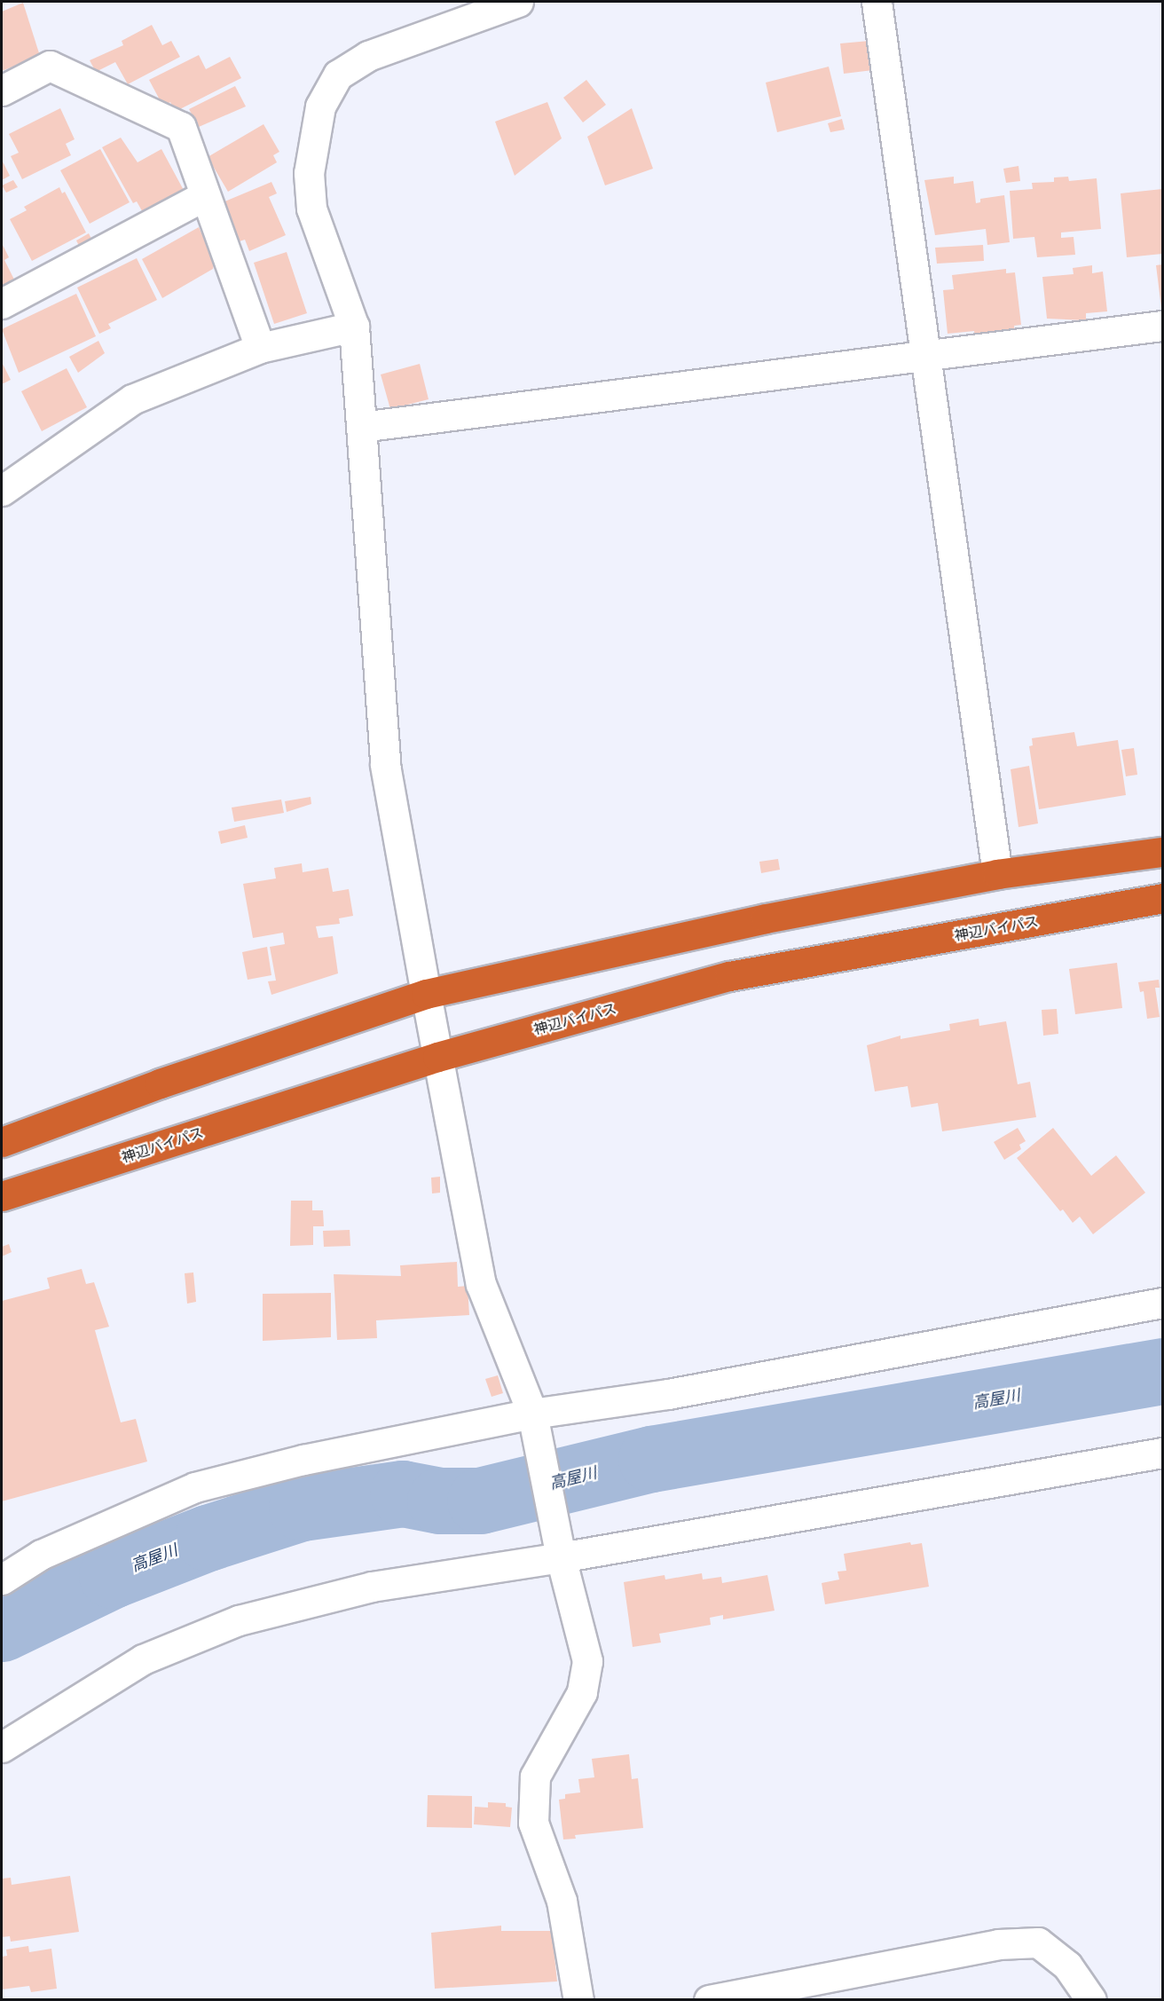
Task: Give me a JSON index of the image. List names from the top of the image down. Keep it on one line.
{"streets":{"highway":["神辺バイパス"]},"water":["高屋川"]}
